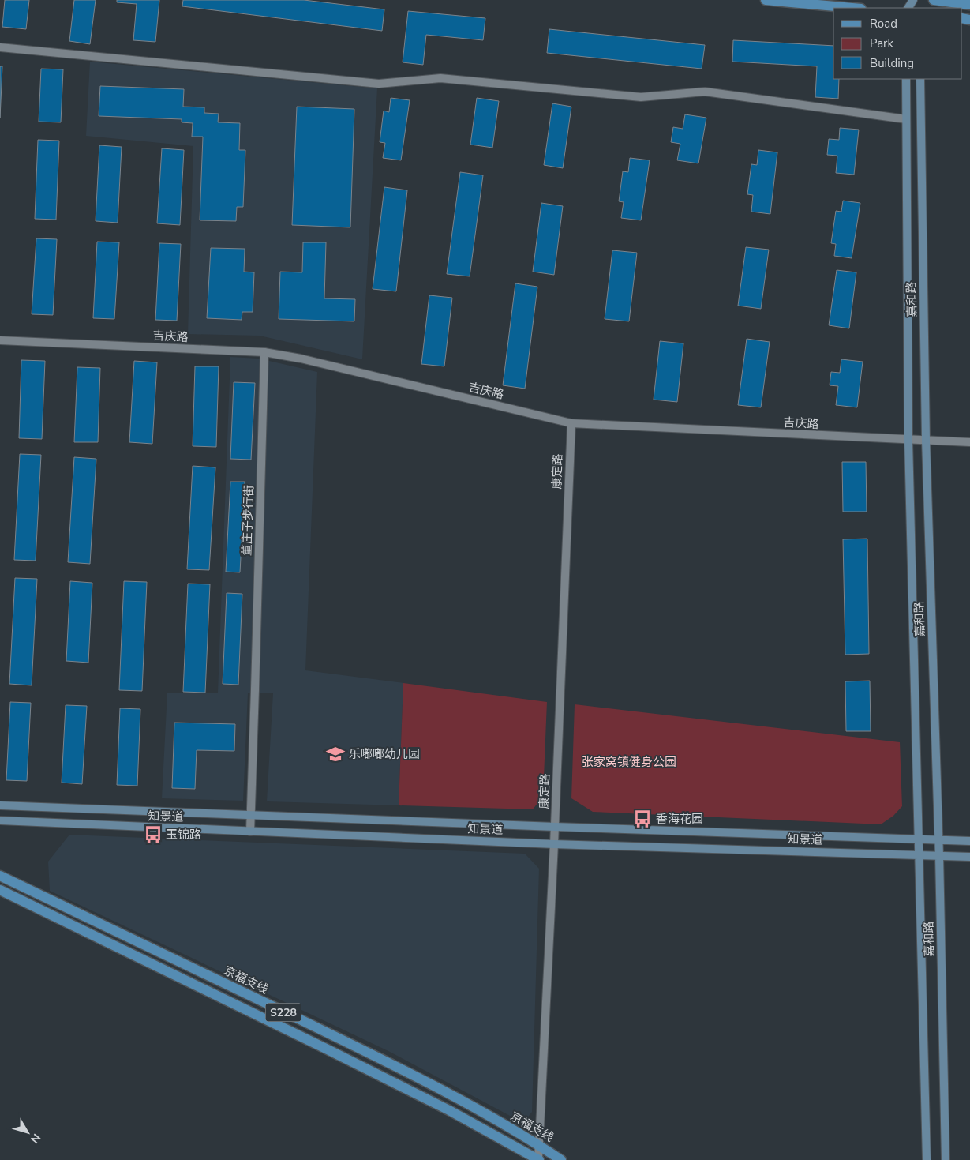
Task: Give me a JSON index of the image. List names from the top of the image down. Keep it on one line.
{"streets":{"main road":["嘉和路","知景道","京福支线","S228"],"street":["吉庆路","康定路","董庄子步行街"]},"crossings":[["嘉和路","吉庆路"],["嘉和路","知景道"],["吉庆路","康定路"],["吉庆路","董庄子步行街"],["康定路","知景道"],["康定路","京福支线"],["康定路","S228"],["董庄子步行街","知景道"]],"parks":["张家窝镇健身公园"],"places":{"school or university":["乐嘟嘟幼儿园"],"bus stop":["香海花园","玉锦路"]},"legend":["Road","Park","Building"],"north":"bottom right"}
